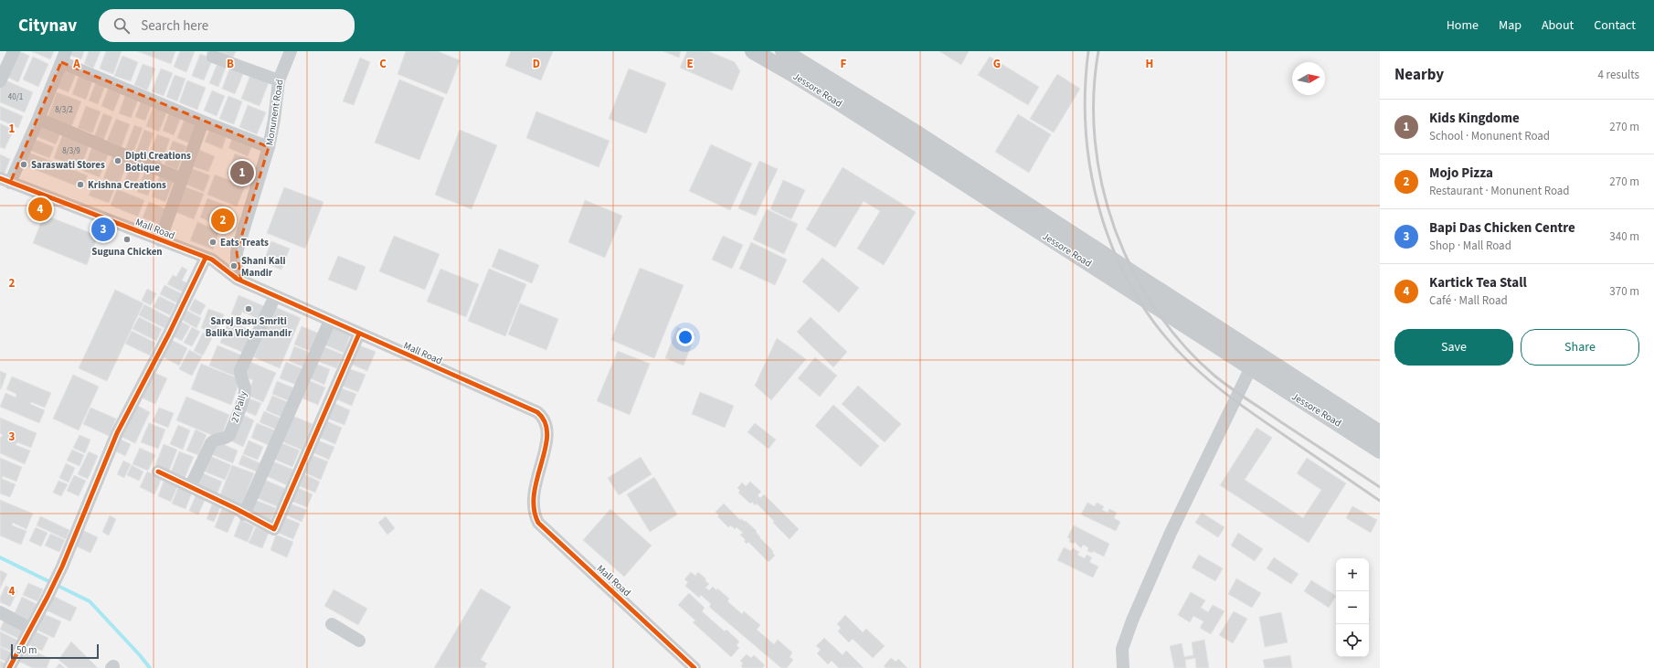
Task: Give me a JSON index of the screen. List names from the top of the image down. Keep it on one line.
{"streets":{"main road":["Jessore Road"],"street":["Monunent Road","Mall Road","27 Pally"]},"crossings":[["Monunent Road","Mall Road"],["Mall Road","27 Pally"]],"places":["Dipti Creations Botique","Saraswati Stores","Krishna Creations","Suguna Chicken","Eats Treats","Shani Kali Mandir","Saroj Basu Smriti Balika Vidyamandir"],"house_numbers":["40/1","8/3/2","8/3/9"],"scale_bar":"50 m","north":"right","page":{"header":"Citynav","search":"Search here","nav":["Home","Map","About","Contact"],"heading":["Nearby","4 results"],"list":[{"mark":"1","name":"Kids Kingdome","note":"School · Monunent Road","value":"270 m"},{"mark":"2","name":"Mojo Pizza","note":"Restaurant · Monunent Road","value":"270 m"},{"mark":"3","name":"Bapi Das Chicken Centre","note":"Shop · Mall Road","value":"340 m"},{"mark":"4","name":"Kartick Tea Stall","note":"Café · Mall Road","value":"370 m"}],"pins":["1","4","2","3"],"buttons":["Save","Share"],"map_buttons":["+","−"],"scale":"50 m"},"grid":{"columns":["A","B","C","D","E","F","G","H"],"rows":["1","2","3","4"]}}
